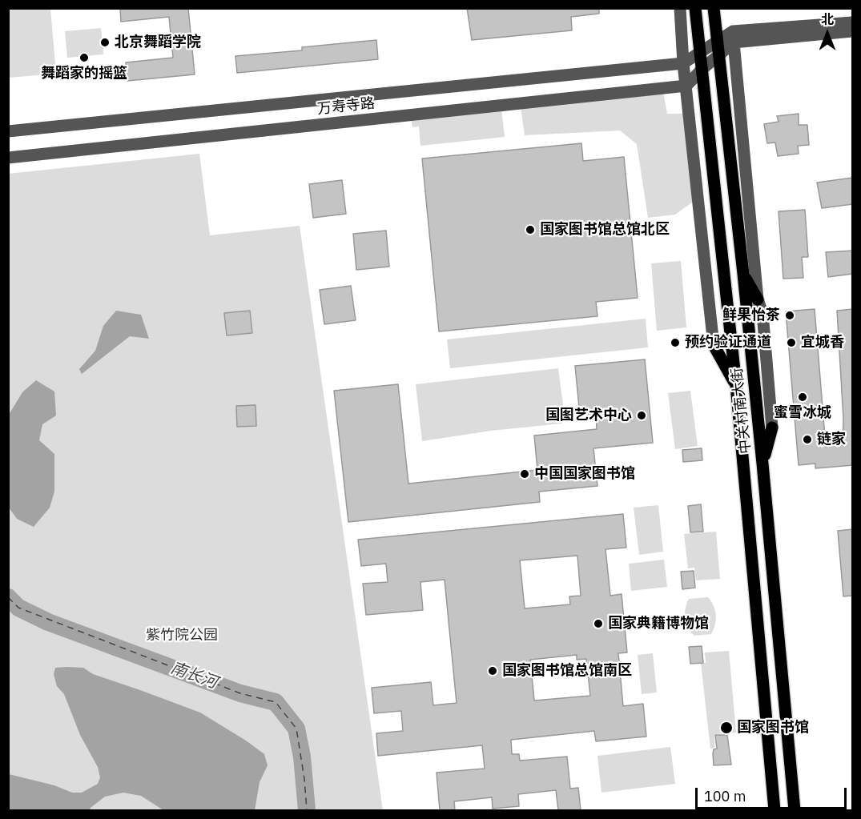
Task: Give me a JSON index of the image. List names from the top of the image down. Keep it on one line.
{"streets":{"main road":["中关村南大街"],"street":["万寿寺路"]},"water":["南长河"],"parks":["紫竹院公园"],"places":["北京舞蹈学院","舞蹈家的摇篮","国家图书馆总馆北区","鲜果怡茶","预约验证通道","宜城香","蜜雪冰城","国图艺术中心","链家","中国国家图书馆","国家典籍博物馆","国家图书馆总馆南区","国家图书馆"],"scale_bar":"100 m","north":"top"}
